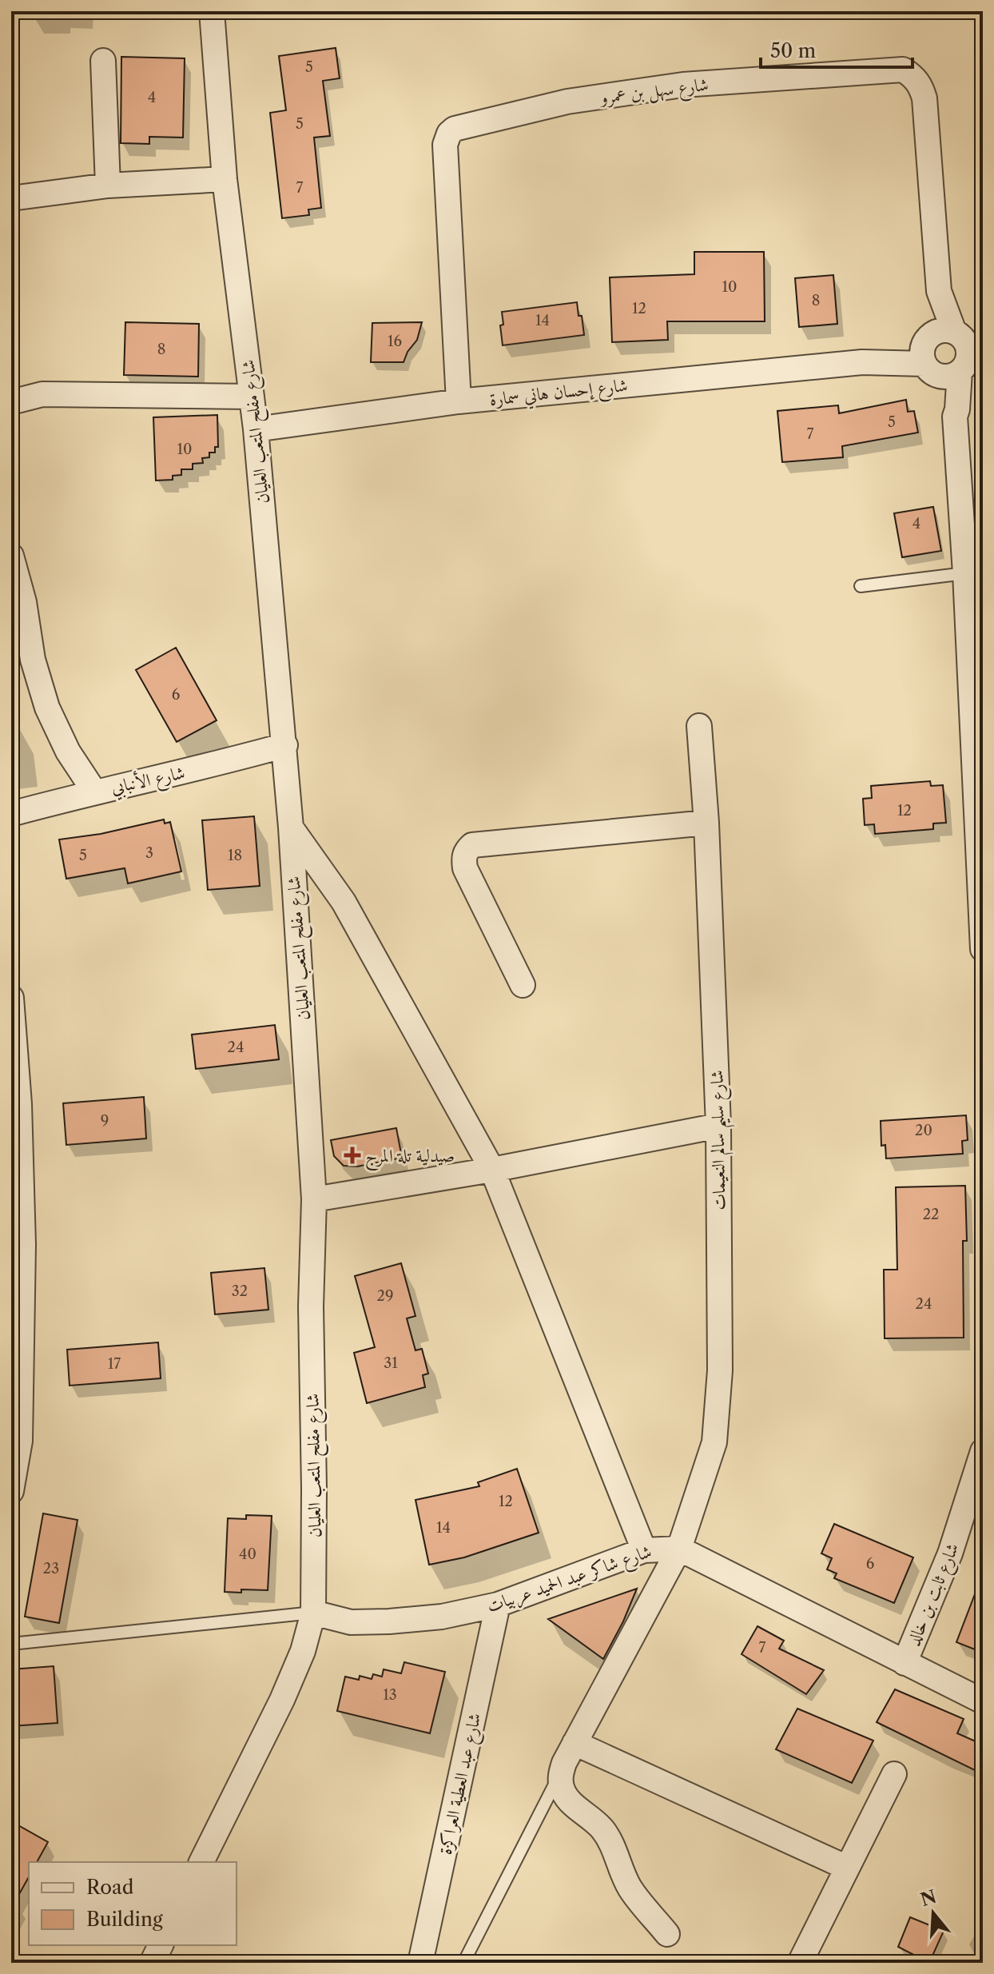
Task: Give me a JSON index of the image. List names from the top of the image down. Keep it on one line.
{"streets":{"street":["شارع سهل بن عمرو","شارع إحسان هاني سمارة","شارع مفلح المتعب العليان","شارع الأنبابي","شارع سليم سالم النعيمات","شارع شاكر عبد الحميد عربيات","شارع ثابت بن خالد","شارع عبد العطية العراكزة"]},"crossings":[["شارع سهل بن عمرو","شارع إحسان هاني سمارة"],["شارع إحسان هاني سمارة","شارع مفلح المتعب العليان"],["شارع مفلح المتعب العليان","شارع الأنبابي"],["شارع مفلح المتعب العليان","شارع شاكر عبد الحميد عربيات"],["شارع سليم سالم النعيمات","شارع شاكر عبد الحميد عربيات"],["شارع شاكر عبد الحميد عربيات","شارع ثابت بن خالد"],["شارع شاكر عبد الحميد عربيات","شارع عبد العطية العراكزة"]],"places":{"health":["صيدلية تلة المرج"]},"house_numbers":["5","4","5","7","10","8","12","14","16","8","5","7","10","4","6","12","3","5","18","24","9","20","22","32","29","24","31","17","12","14","40","6","23","7","13"],"legend":["Road","Building"],"scale_bar":"50 m","north":"top"}
